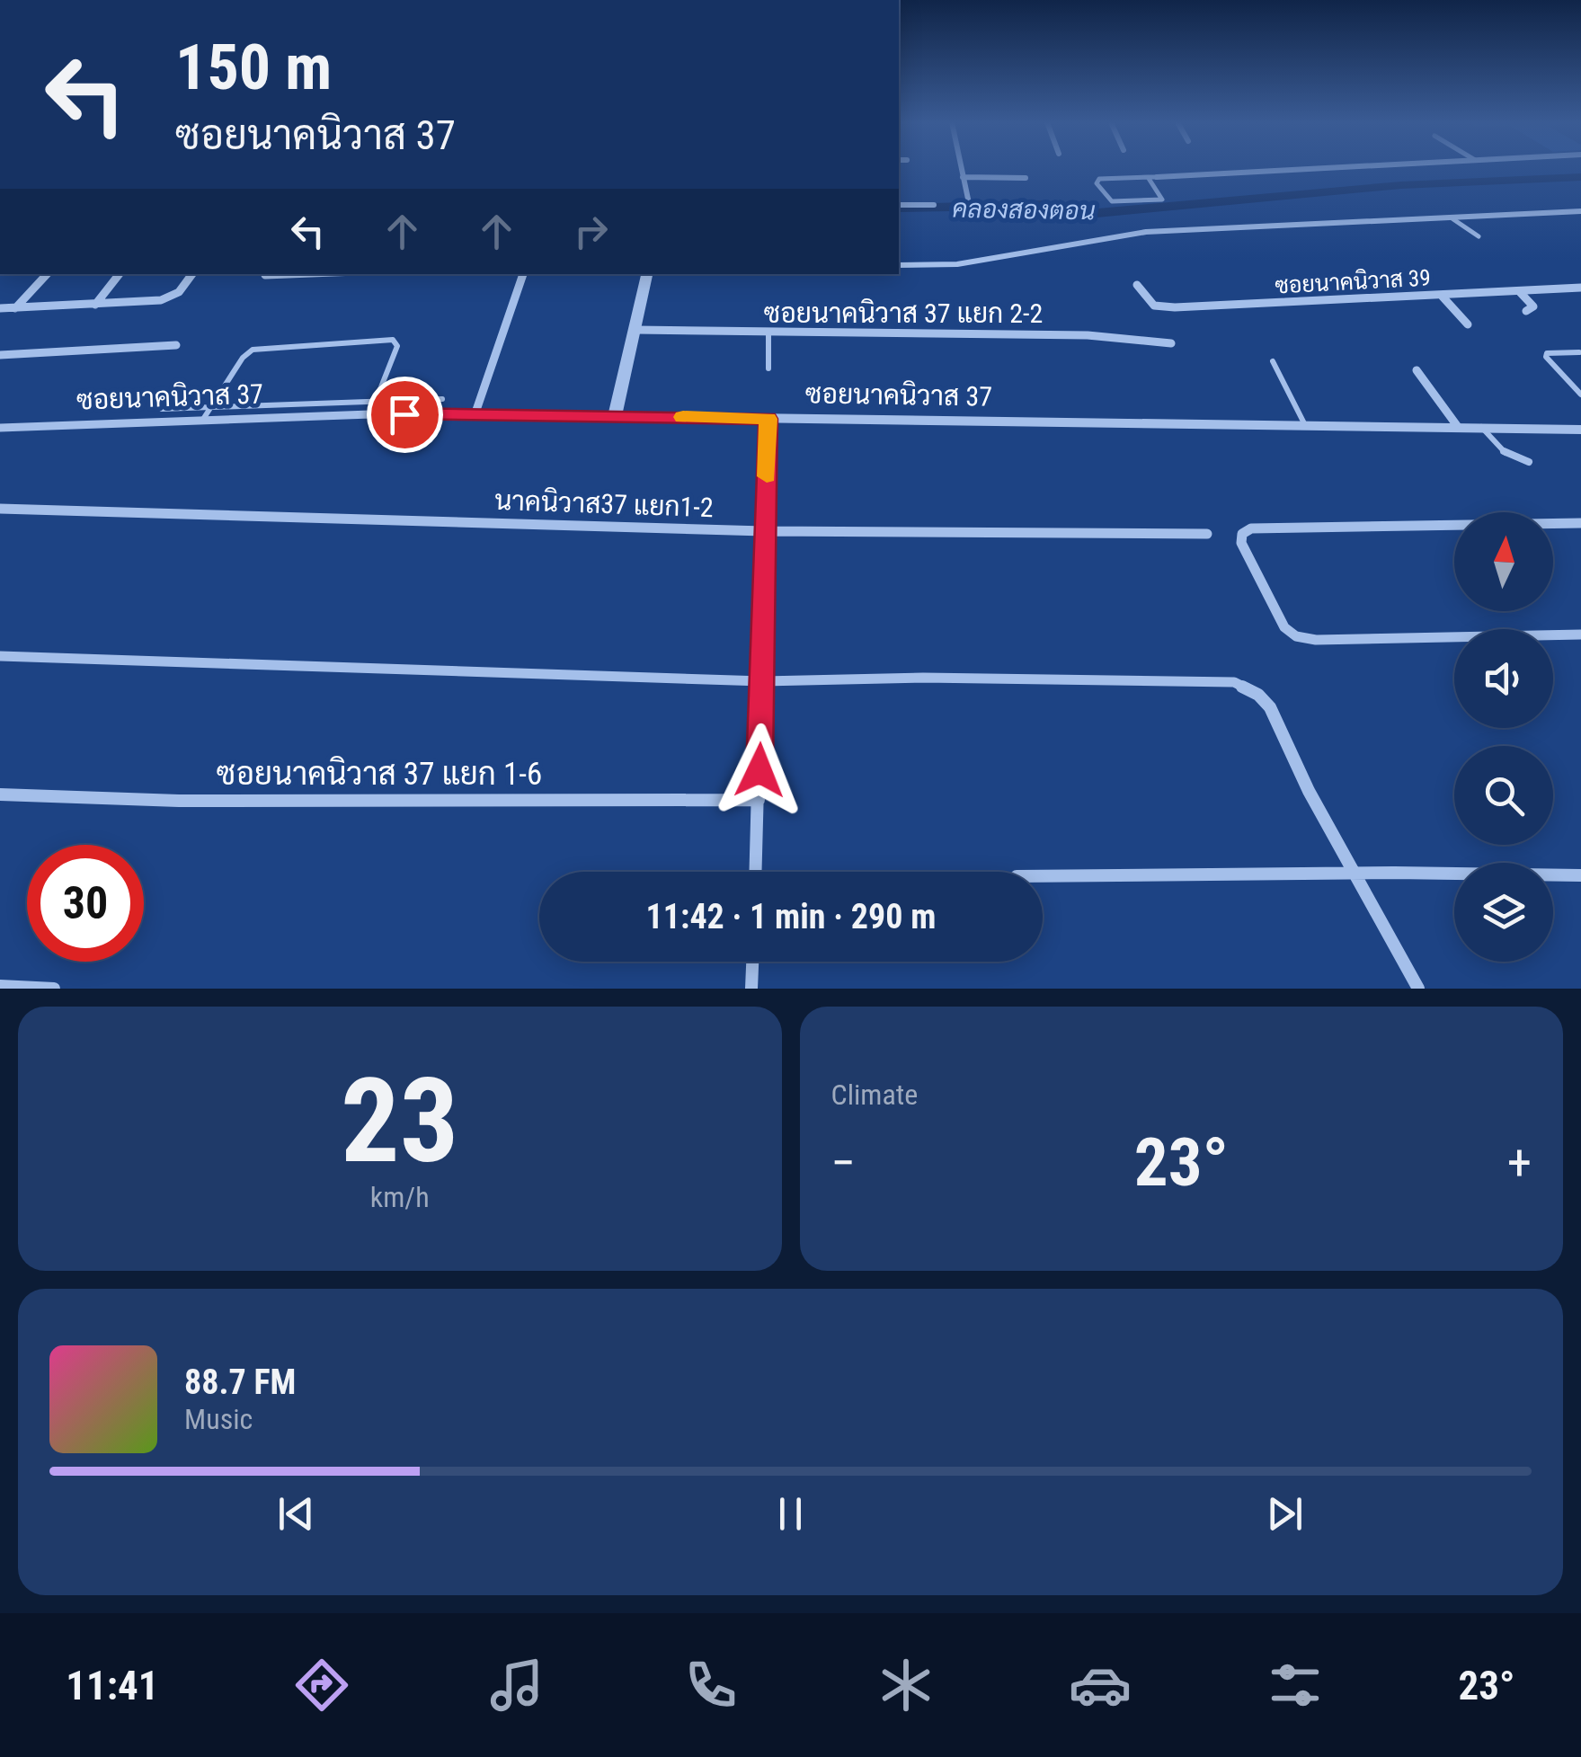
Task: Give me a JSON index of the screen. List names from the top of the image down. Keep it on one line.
{"streets":{"street":["ซอยนาคนิวาส 39","ซอยนาคนิวาส 37 แยก 2-2","ซอยนาคนิวาส 37","นาคนิวาส37 แยก1-2","ซอยนาคนิวาส 37 แยก 1-6"]},"water":["คลองสองตอน"],"north":"top","page":{"turn":["150 m","ซอยนาคนิวาส 37"],"limit":"30","trip":"11:42 · 1 min · 290 m","tile":[["23","km/h"],"Climate"],"heat":["−","23°","+"],"song":["88.7 FM","Music"],"tabs":["11:41","23°"]}}
